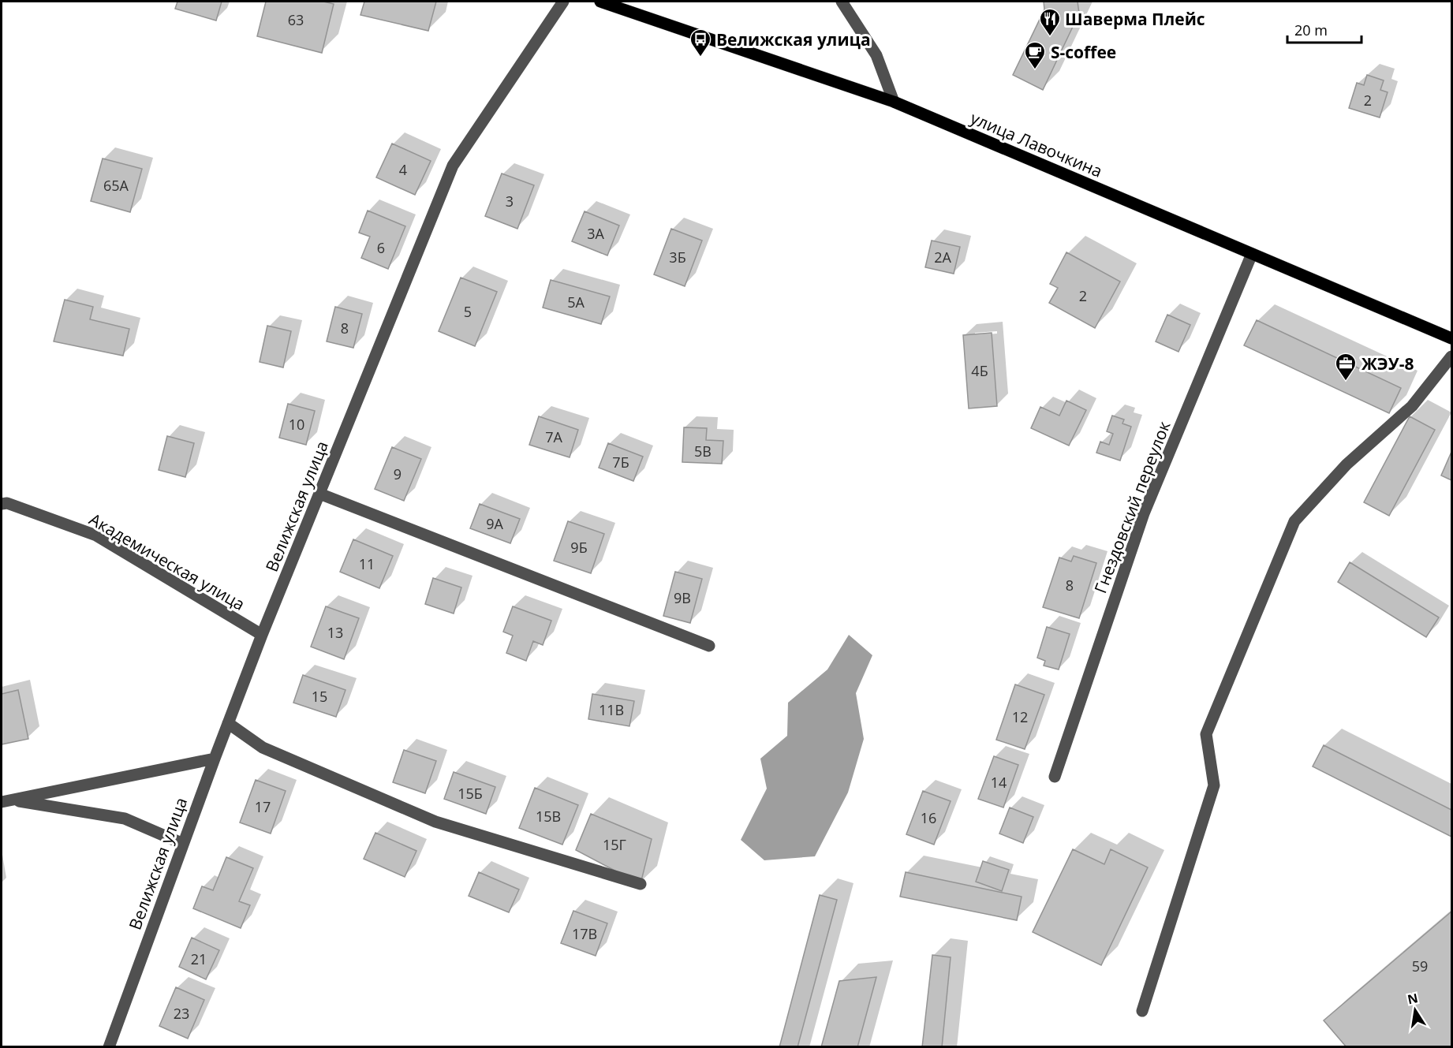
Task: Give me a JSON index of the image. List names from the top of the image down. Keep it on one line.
{"streets":{"main road":["улица Лавочкина"],"street":["Велижская улица","Гнездовский переулок","Академическая улица"]},"crossings":[["улица Лавочкина","Гнездовский переулок"],["Велижская улица","Академическая улица"]],"places":{"restaurant":["Шаверма Плейс"],"bus stop":["Велижская улица"],"cafe":["S-coffee"],"office":["ЖЭУ-8"]},"house_numbers":["63","2","4","65А","3","3А","6","3Б","2А","2","5А","5","8","4Б","10","7А","5В","7Б","9","9А","9Б","11","8","9В","13","15","11В","12","14","15Б","17","15В","16","15Г","17В","21","59","23"],"scale_bar":"20 m","north":"top"}
